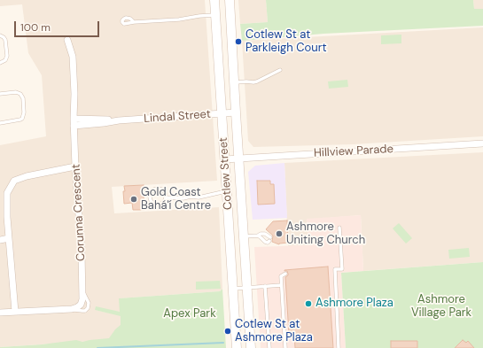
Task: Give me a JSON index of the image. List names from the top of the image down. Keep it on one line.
{"streets":{"main road":["Cotlew Street"],"street":["Lindal Street","Hillview Parade","Corunna Crescent"]},"crossings":[["Lindal Street","Cotlew Street"],["Lindal Street","Corunna Crescent"],["Hillview Parade","Cotlew Street"]],"parks":["Ashmore Village Park","Apex Park"],"places":["Cotlew St at Parkleigh Court","Gold Coast Bahá'í Centre","Ashmore Uniting Church","Ashmore Plaza","Cotlew St at Ashmore Plaza"],"scale_bar":"100 m"}
